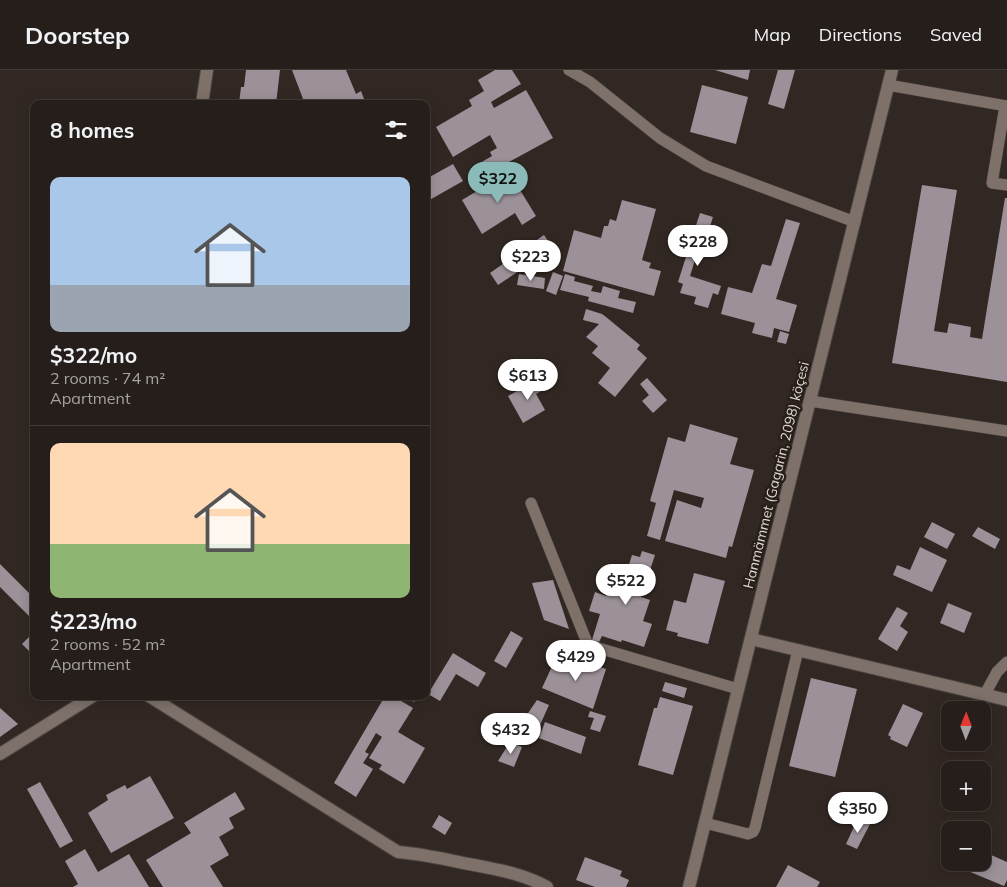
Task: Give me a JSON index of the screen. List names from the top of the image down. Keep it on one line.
{"streets":{"street":["Hanmämmet (Gagarin, 2098) köçesi"]},"north":"top","page":{"header":"Doorstep","nav":["Map","Directions","Saved"],"heading":"8 homes","list":[{"name":"$322/mo","note":"2 rooms · 74 m² · Apartment"},{"name":"$223/mo","note":"2 rooms · 52 m² · Apartment"}],"price":["$322","$228","$223","$613","$522","$429","$432","$350"],"map_buttons":["+","−"]}}
